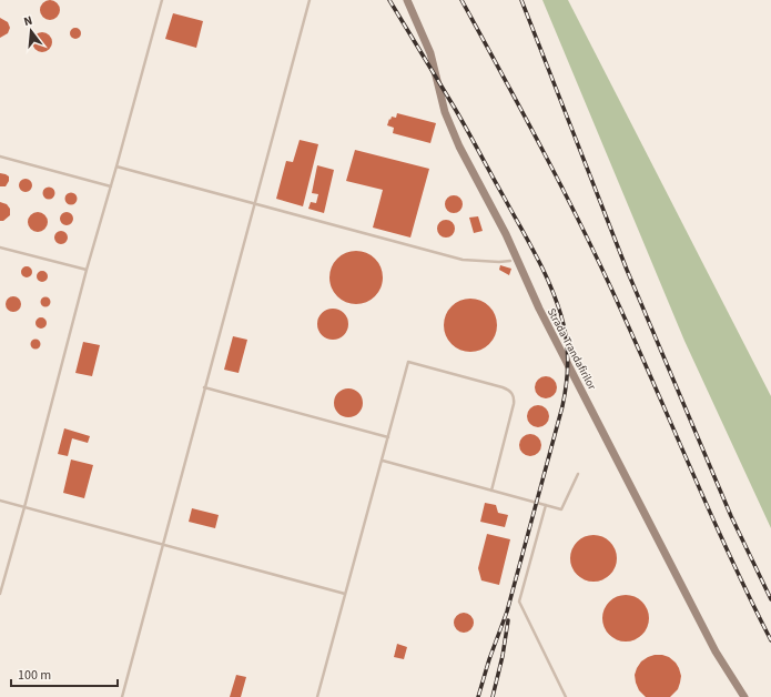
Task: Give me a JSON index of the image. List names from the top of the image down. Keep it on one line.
{"streets":{"main road":["Strada Trandafirilor"]},"scale_bar":"100 m","north":"top"}
